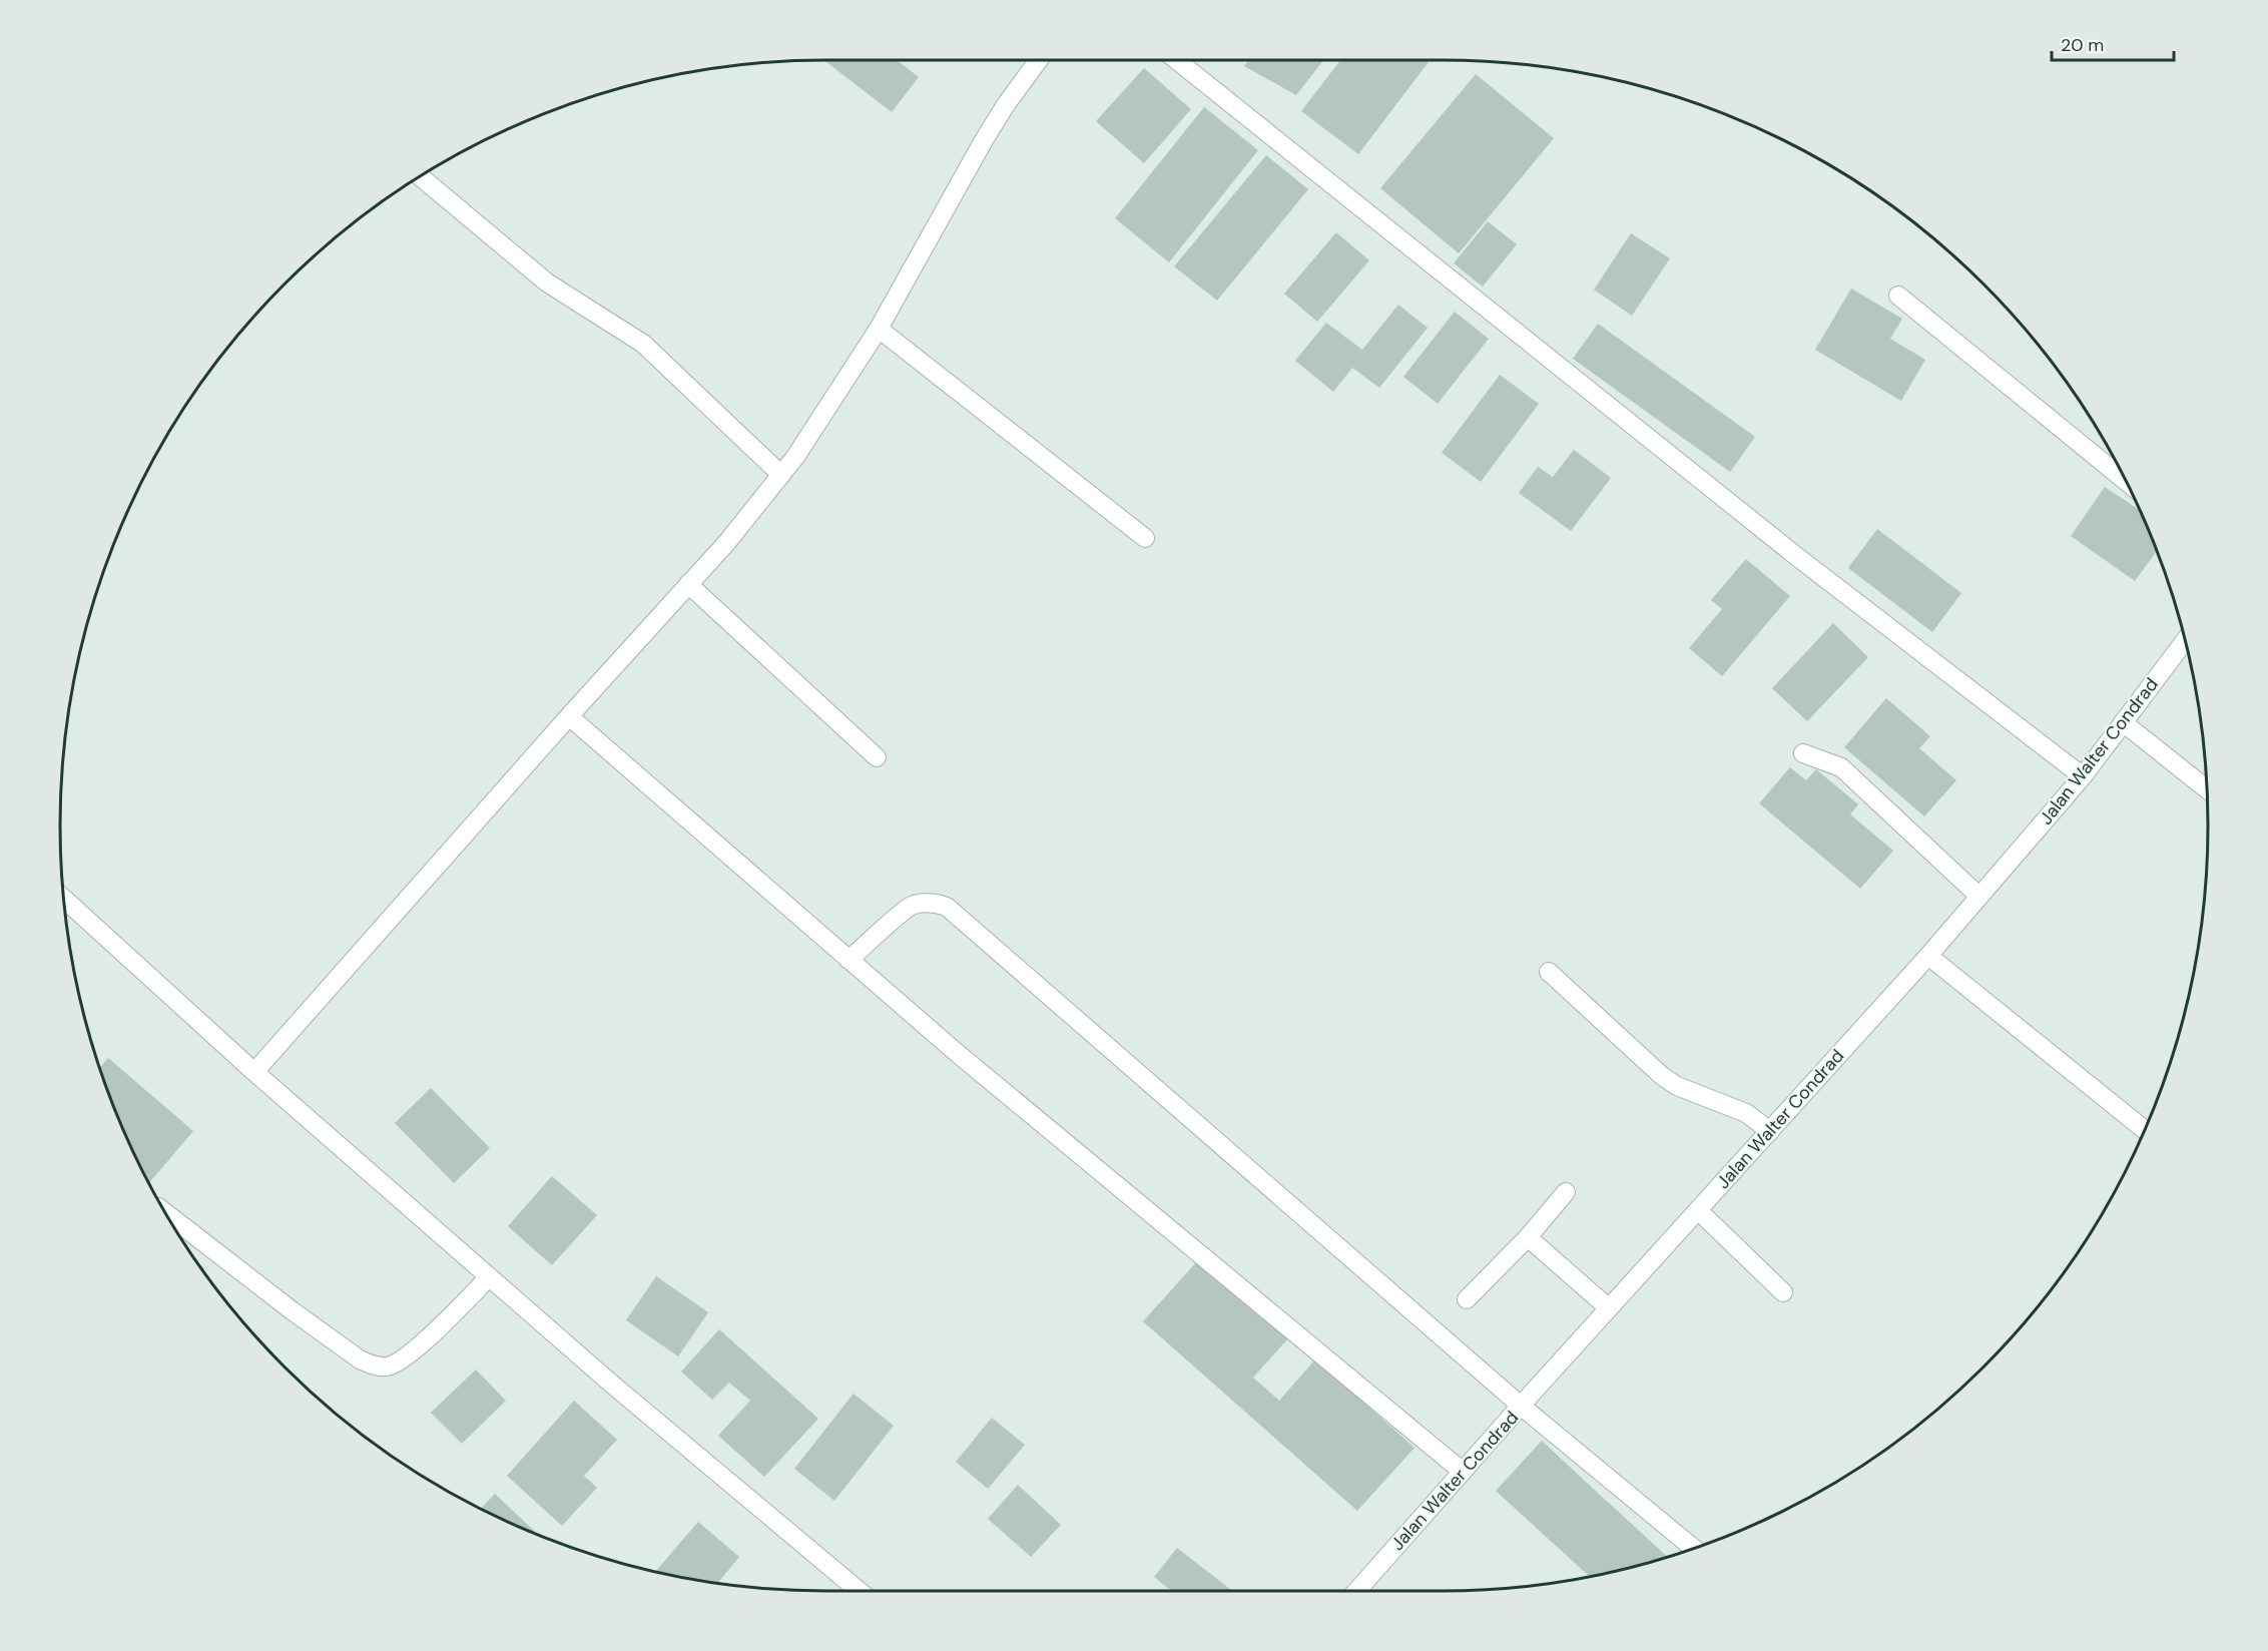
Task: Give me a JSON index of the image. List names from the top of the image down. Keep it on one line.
{"streets":{"street":["Jalan Walter Condrad"]},"scale_bar":"20 m"}
